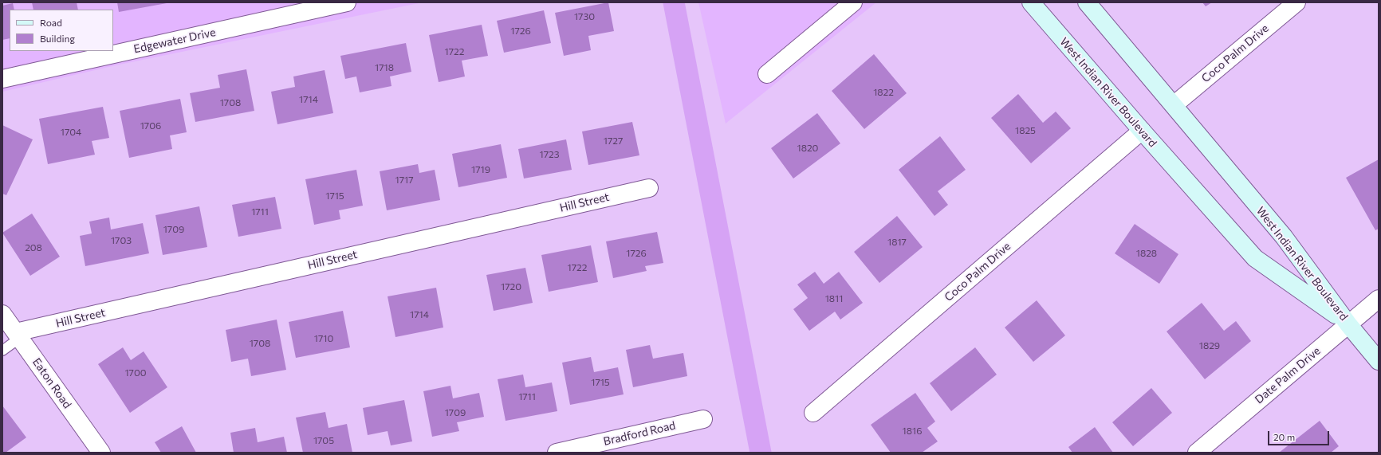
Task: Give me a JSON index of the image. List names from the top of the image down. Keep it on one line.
{"streets":{"main road":["West Indian River Boulevard"],"street":["Edgewater Drive","Coco Palm Drive","Hill Street","Date Palm Drive","Eaton Road","Bradford Road"]},"crossings":[["Coco Palm Drive","West Indian River Boulevard"],["West Indian River Boulevard","Date Palm Drive"],["Hill Street","Eaton Road"]],"house_numbers":["1730","1726","1722","1718","1822","1714","1708","1706","1825","1704","1727","1820","1723","1719","1717","1715","1711","1709","1703","1817","208","1726","1828","1722","1720","1811","1714","1710","1708","1829","1700","1715","1711","1709","1816","1705"],"legend":["Road","Building"],"scale_bar":"20 m"}
